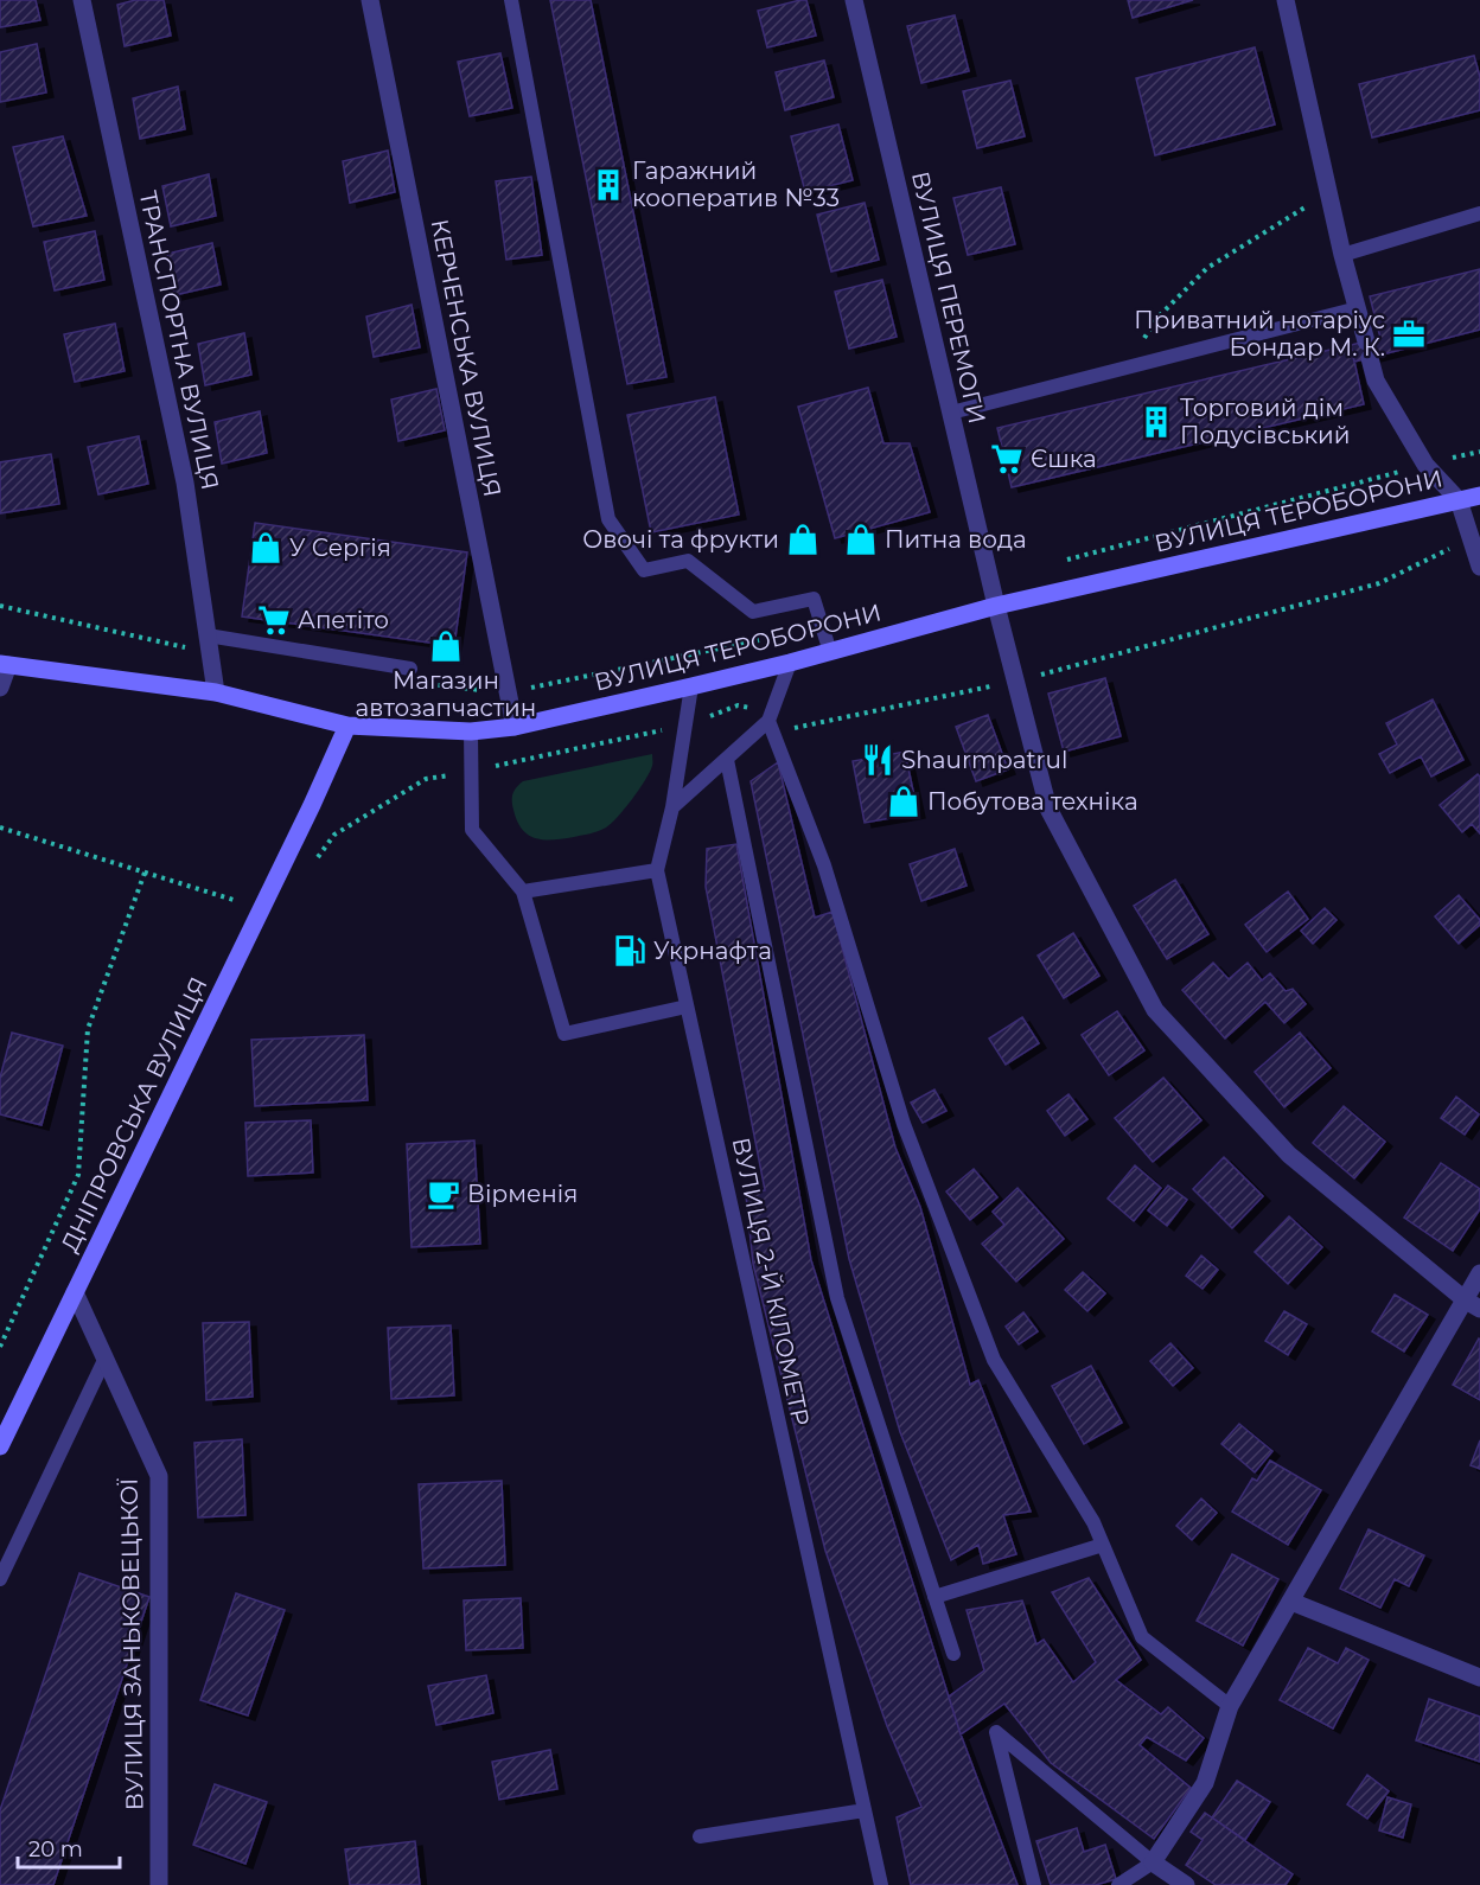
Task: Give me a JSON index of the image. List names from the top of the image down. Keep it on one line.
{"streets":{"main road":["ВУЛИЦЯ ТЕРОБОРОНИ","ДНІПРОВСЬКА ВУЛИЦЯ"],"street":["ВУЛИЦЯ ПЕРЕМОГИ","ТРАНСПОРТНА ВУЛИЦЯ","КЕРЧЕНСЬКА ВУЛИЦЯ","ВУЛИЦЯ ЗАНЬКОВЕЦЬКОЇ"],"lane":["ВУЛИЦЯ 2-Й КІЛОМЕТР"]},"crossings":[["ВУЛИЦЯ ПЕРЕМОГИ","ВУЛИЦЯ ТЕРОБОРОНИ"],["ТРАНСПОРТНА ВУЛИЦЯ","ВУЛИЦЯ ТЕРОБОРОНИ"],["КЕРЧЕНСЬКА ВУЛИЦЯ","ВУЛИЦЯ ТЕРОБОРОНИ"],["ВУЛИЦЯ ТЕРОБОРОНИ","ДНІПРОВСЬКА ВУЛИЦЯ"],["ВУЛИЦЯ ТЕРОБОРОНИ","ВУЛИЦЯ 2-Й КІЛОМЕТР"],["ДНІПРОВСЬКА ВУЛИЦЯ","ВУЛИЦЯ ЗАНЬКОВЕЦЬКОЇ"]],"places":{"building":["Гаражний кооператив №33","Торговий дім Подусівський"],"office":["Приватний нотаріус Бондар М. К."],"supermarket":["Єшка","Апетіто"],"shop":["Овочі та фрукти","Питна вода","У Сергія","Магазин автозапчастин","Побутова техніка"],"restaurant":["Shaurmpatrul"],"fuel station":["Укрнафта"],"cafe":["Вірменія"]},"scale_bar":"20 m"}
